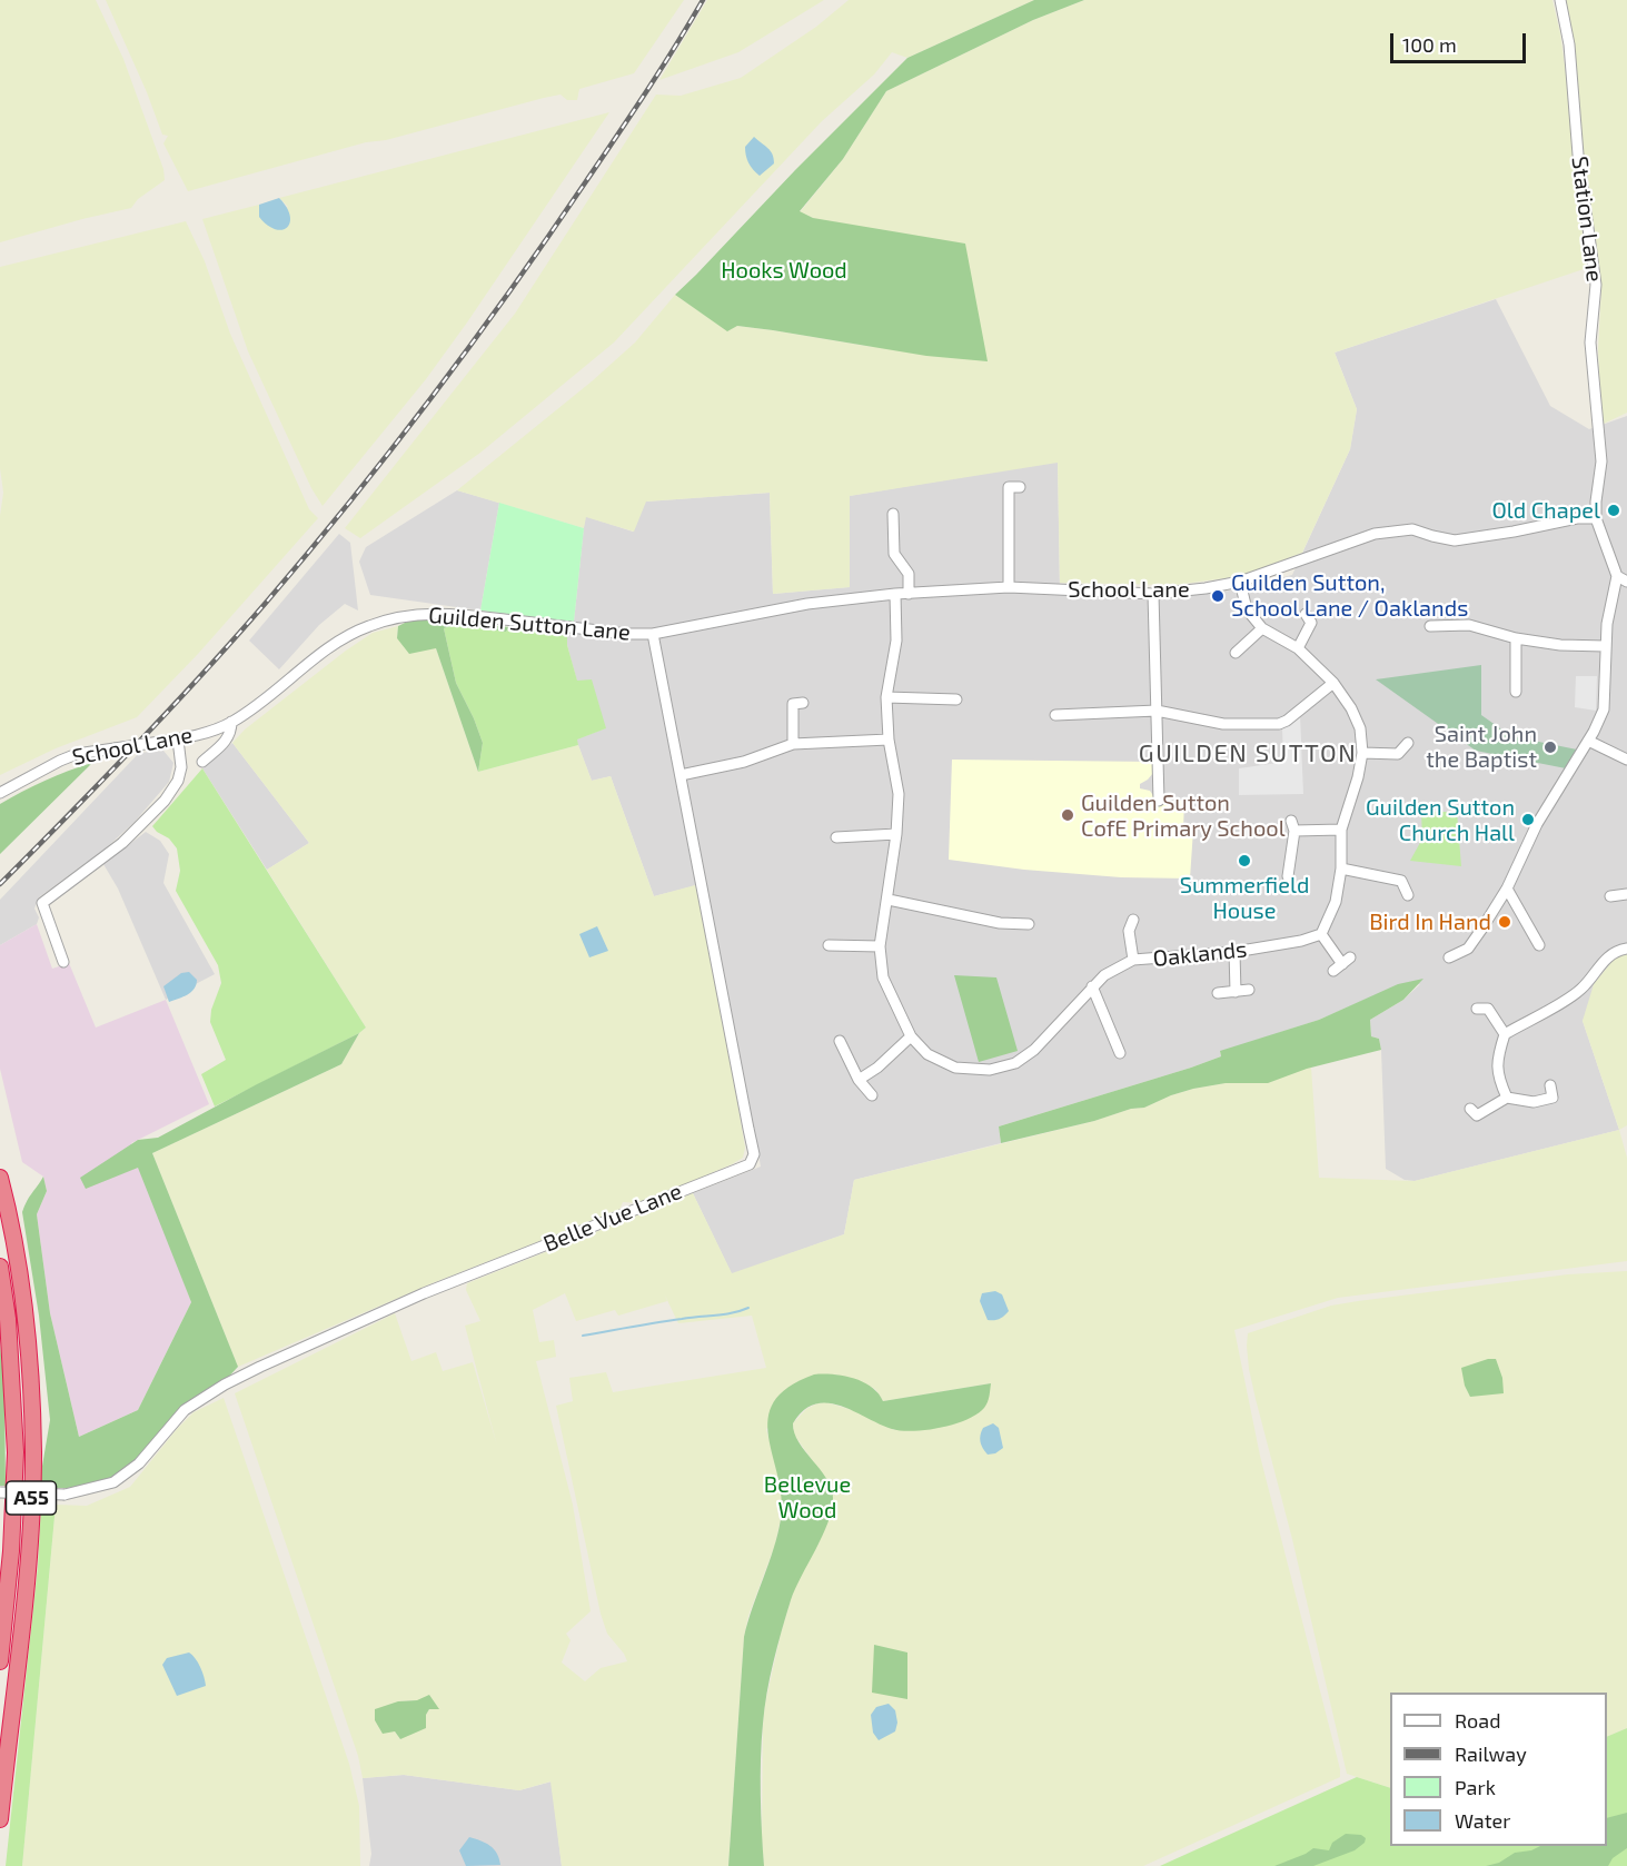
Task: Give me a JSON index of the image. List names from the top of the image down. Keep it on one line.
{"streets":{"highway":["A55"],"street":["Station Lane","School Lane","Guilden Sutton Lane","Oaklands","Belle Vue Lane"]},"crossings":[["Station Lane","School Lane"],["School Lane","Guilden Sutton Lane"],["School Lane","Oaklands"],["School Lane","Belle Vue Lane"],["Guilden Sutton Lane","Belle Vue Lane"]],"districts":["GUILDEN SUTTON"],"parks":["Hooks Wood","Bellevue Wood"],"places":["Old Chapel","Guilden Sutton, School Lane / Oaklands","Saint John the Baptist","Guilden Sutton CofE Primary School","Guilden Sutton Church Hall","Summerfield House","Bird In Hand"],"legend":["Road","Railway","Park","Water"],"scale_bar":"100 m"}
